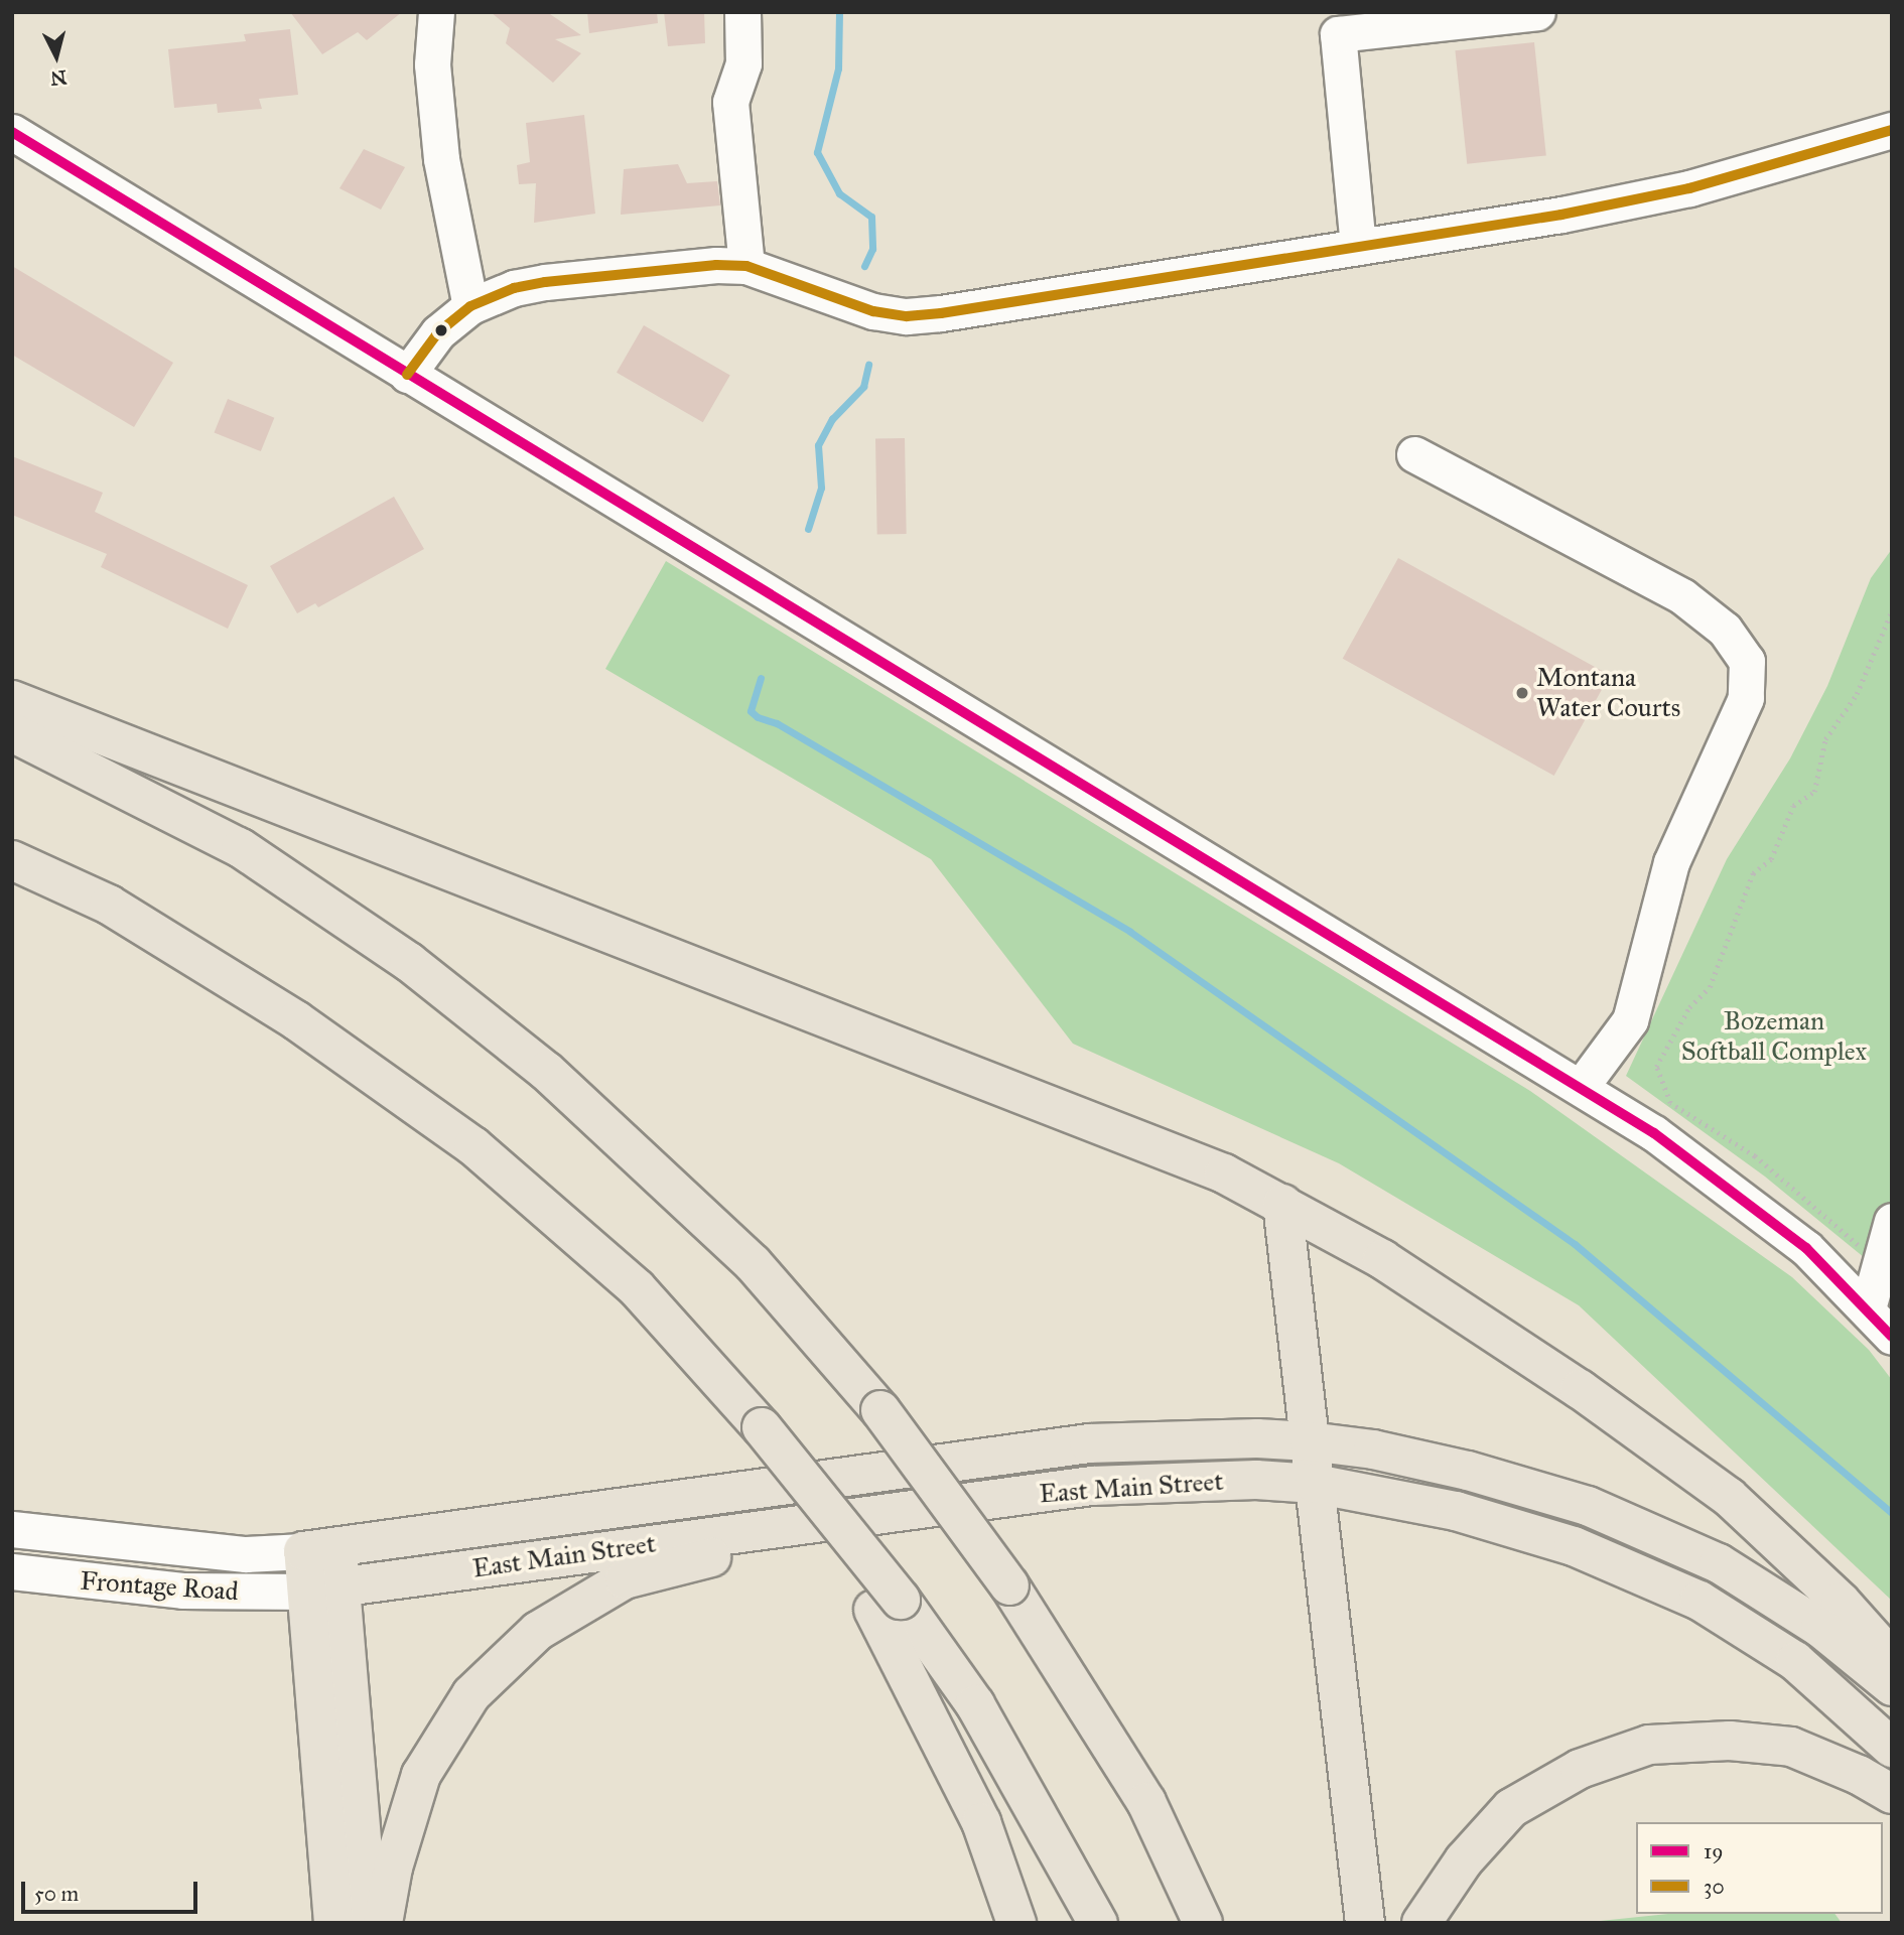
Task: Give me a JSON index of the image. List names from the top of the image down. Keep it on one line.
{"streets":{"highway":["East Main Street"],"street":["Frontage Road"]},"crossings":[["East Main Street","Frontage Road"]],"parks":["Bozeman Softball Complex"],"places":["Montana Water Courts"],"lines":["transit line 30","transit line 19"],"legend":["19","30"],"scale_bar":"50 m","north":"bottom"}
